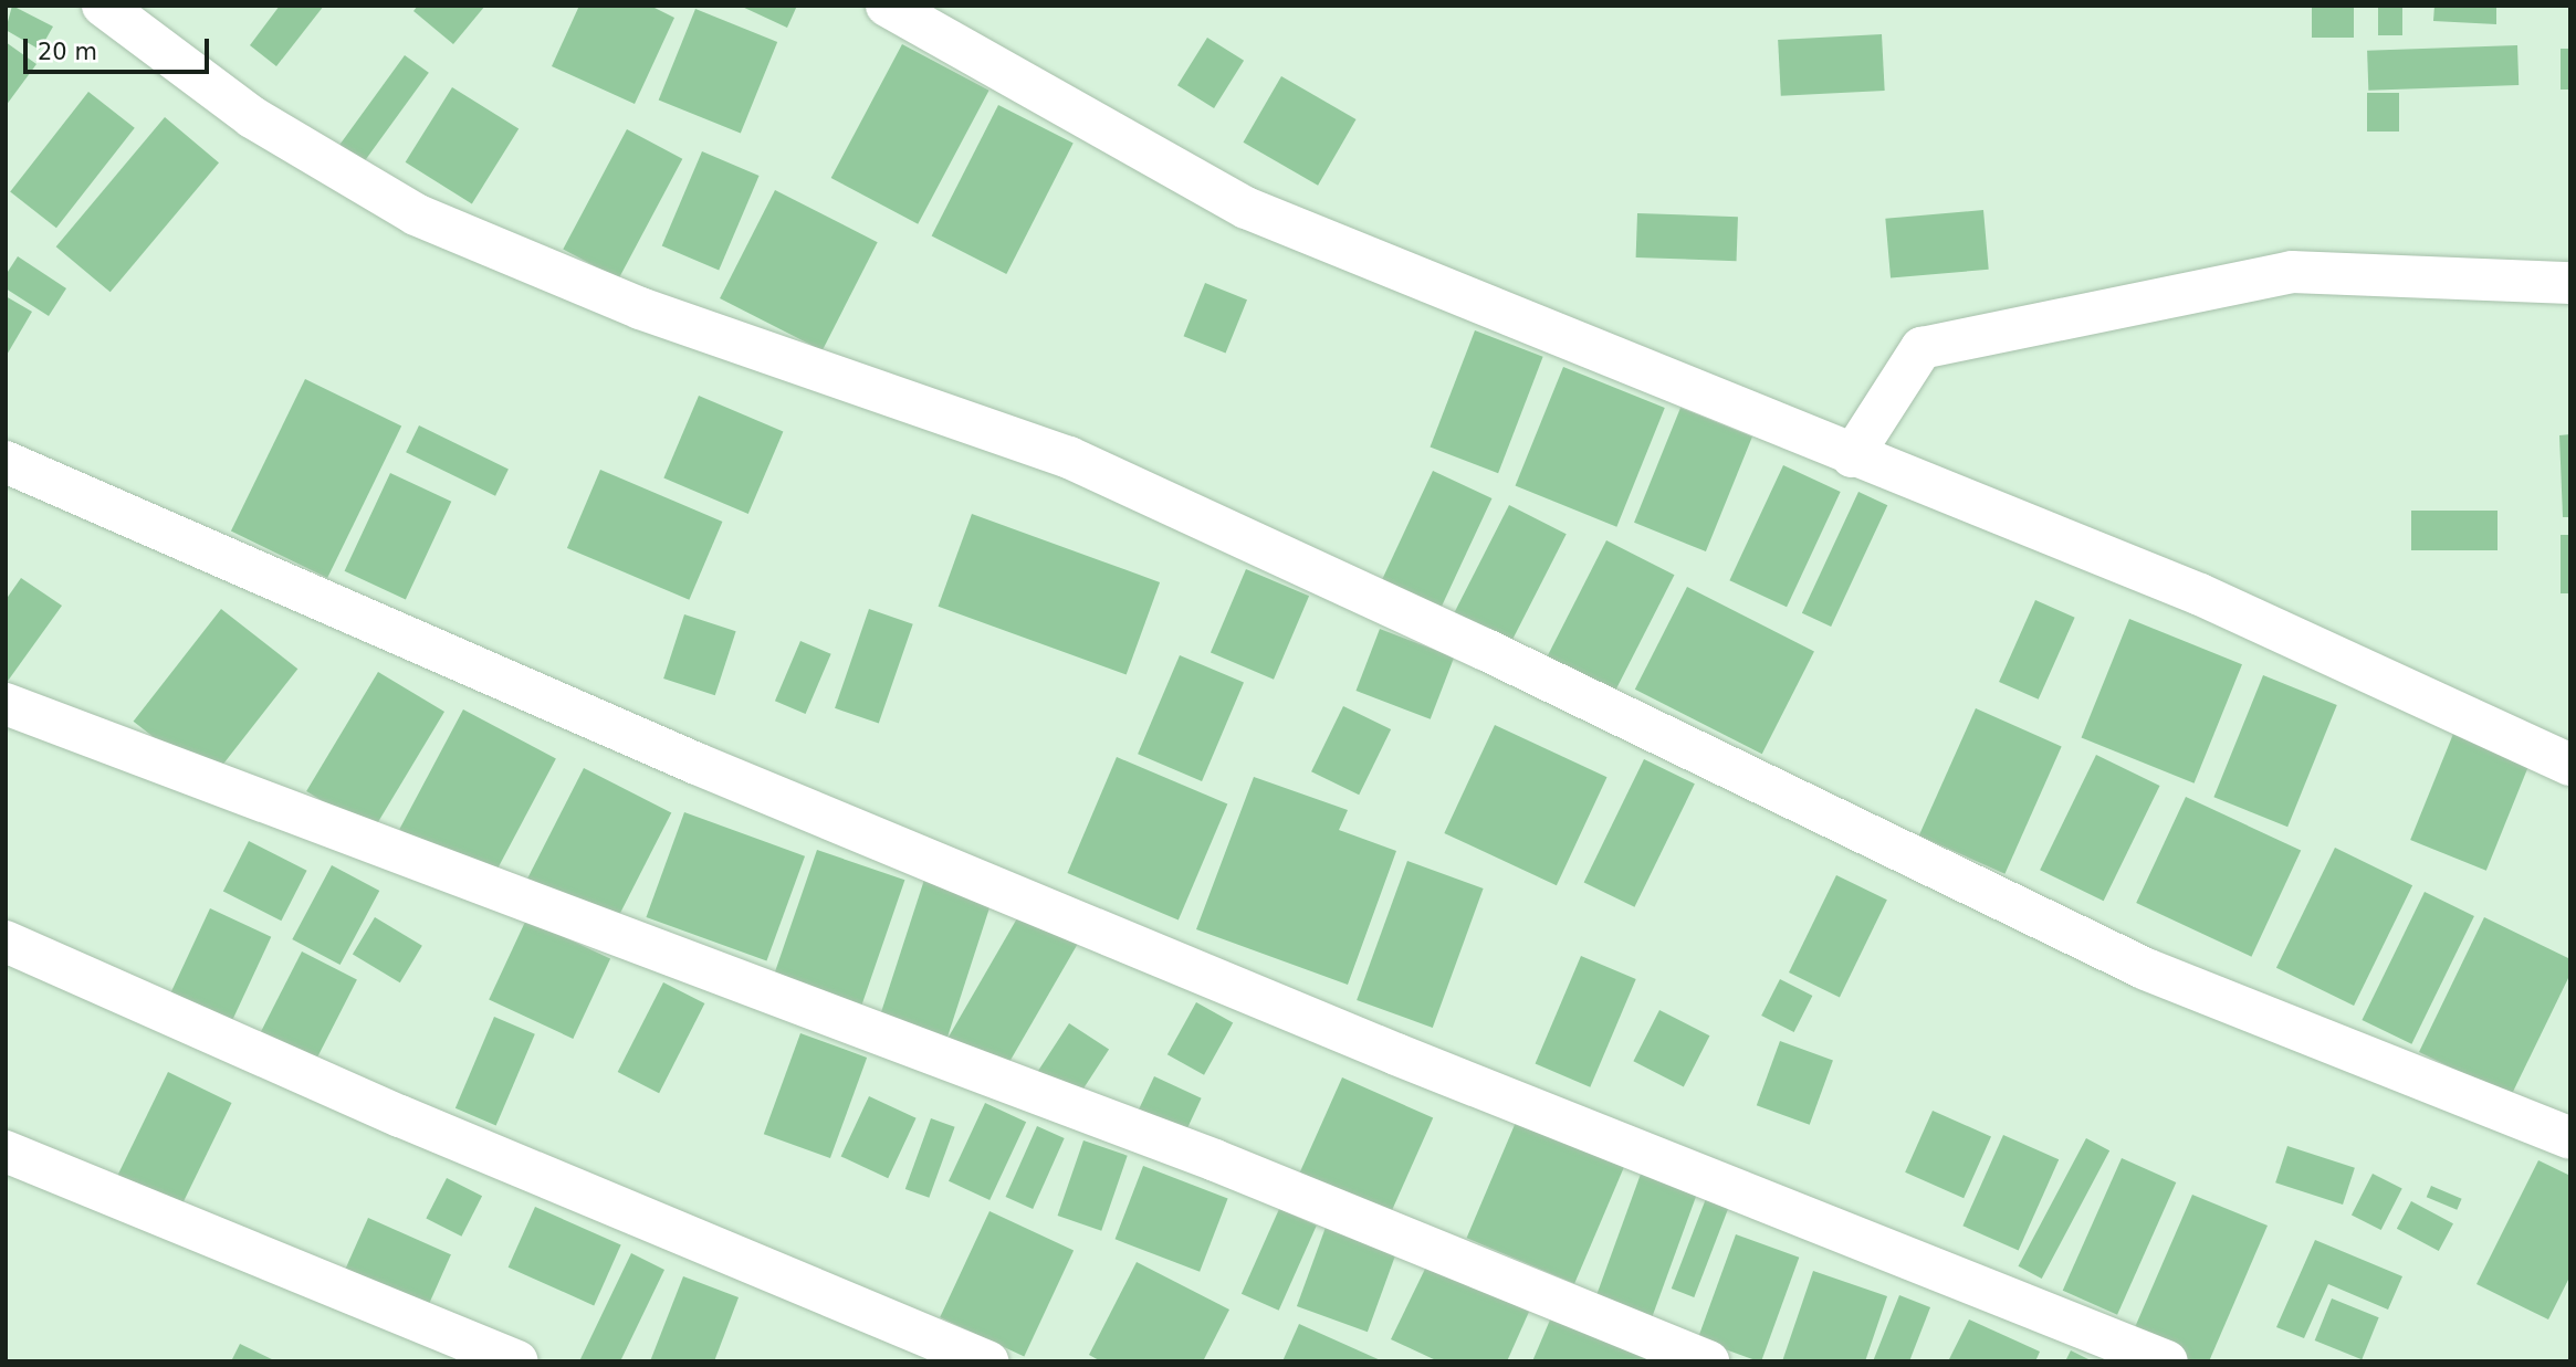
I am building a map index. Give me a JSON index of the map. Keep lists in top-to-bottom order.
{
  "scale_bar": "20 m"
}
